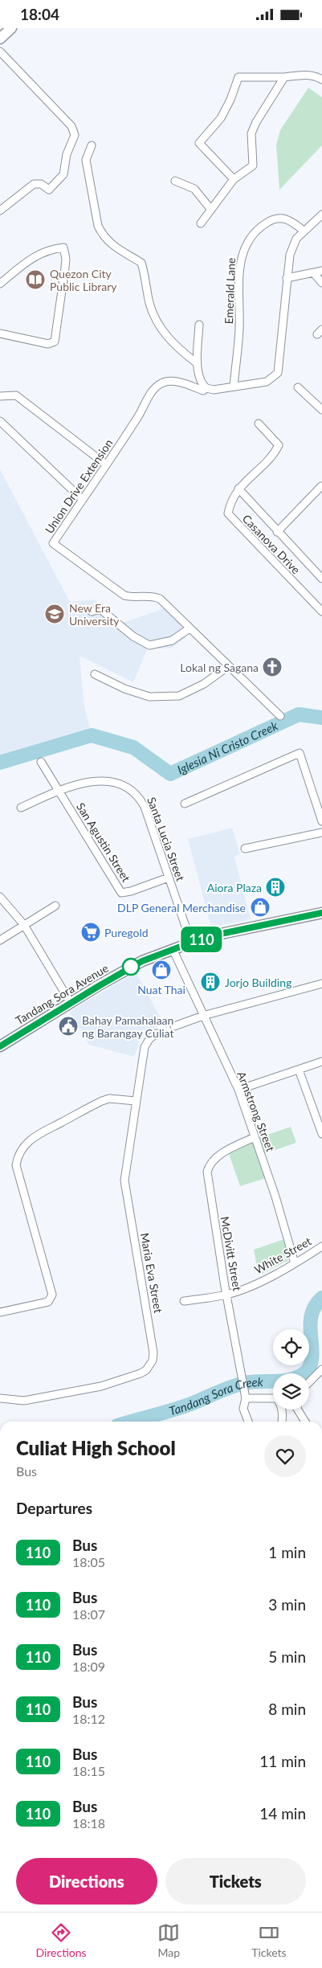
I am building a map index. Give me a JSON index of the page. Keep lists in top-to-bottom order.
{
  "streets": {
    "main road": ["Tandang Sora Avenue"],
    "street": [
      "Emerald Lane",
      "Union Drive Extension",
      "Casanova Drive",
      "Santa Lucia Street",
      "San Agustin Street",
      "Armstrong Street",
      "McDivitt Street",
      "White Street",
      "Maria Eva Street"
    ]
  },
  "crossings": [
    ["Emerald Lane", "Union Drive Extension"],
    ["Santa Lucia Street", "San Agustin Street"],
    ["Santa Lucia Street", "Tandang Sora Avenue"],
    ["Tandang Sora Avenue", "Armstrong Street"],
    ["Armstrong Street", "McDivitt Street"],
    ["Armstrong Street", "White Street"],
    ["McDivitt Street", "White Street"]
  ],
  "water": ["Iglesia Ni Cristo Creek", "Tandang Sora Creek"],
  "places": {
    "library": ["Quezon City Public Library"],
    "school or university": ["New Era University"],
    "church": ["Lokal ng Sagana"],
    "building": ["Aiora Plaza", "Jorjo Building"],
    "shop": ["DLP General Merchandise", "Nuat Thai"],
    "supermarket": ["Puregold"],
    "public building": ["Bahay Pamahalaan ng Barangay Culiat"]
  },
  "lines": ["bus line 110"],
  "page": {
    "status": "18:04",
    "on_map": "110",
    "heading": [
      ["Culiat High School", "Bus"],
      "Departures"
    ],
    "list": [
      {
        "mark": "110",
        "name": "Bus",
        "note": "18:05",
        "value": "1 min"
      },
      {
        "mark": "110",
        "name": "Bus",
        "note": "18:07",
        "value": "3 min"
      },
      {
        "mark": "110",
        "name": "Bus",
        "note": "18:09",
        "value": "5 min"
      },
      {
        "mark": "110",
        "name": "Bus",
        "note": "18:12",
        "value": "8 min"
      },
      {
        "mark": "110",
        "name": "Bus",
        "note": "18:15",
        "value": "11 min"
      },
      {
        "mark": "110",
        "name": "Bus",
        "note": "18:18",
        "value": "14 min"
      }
    ],
    "buttons": ["Directions", "Tickets"],
    "tabs": ["Directions", "Map", "Tickets"]
  }
}
